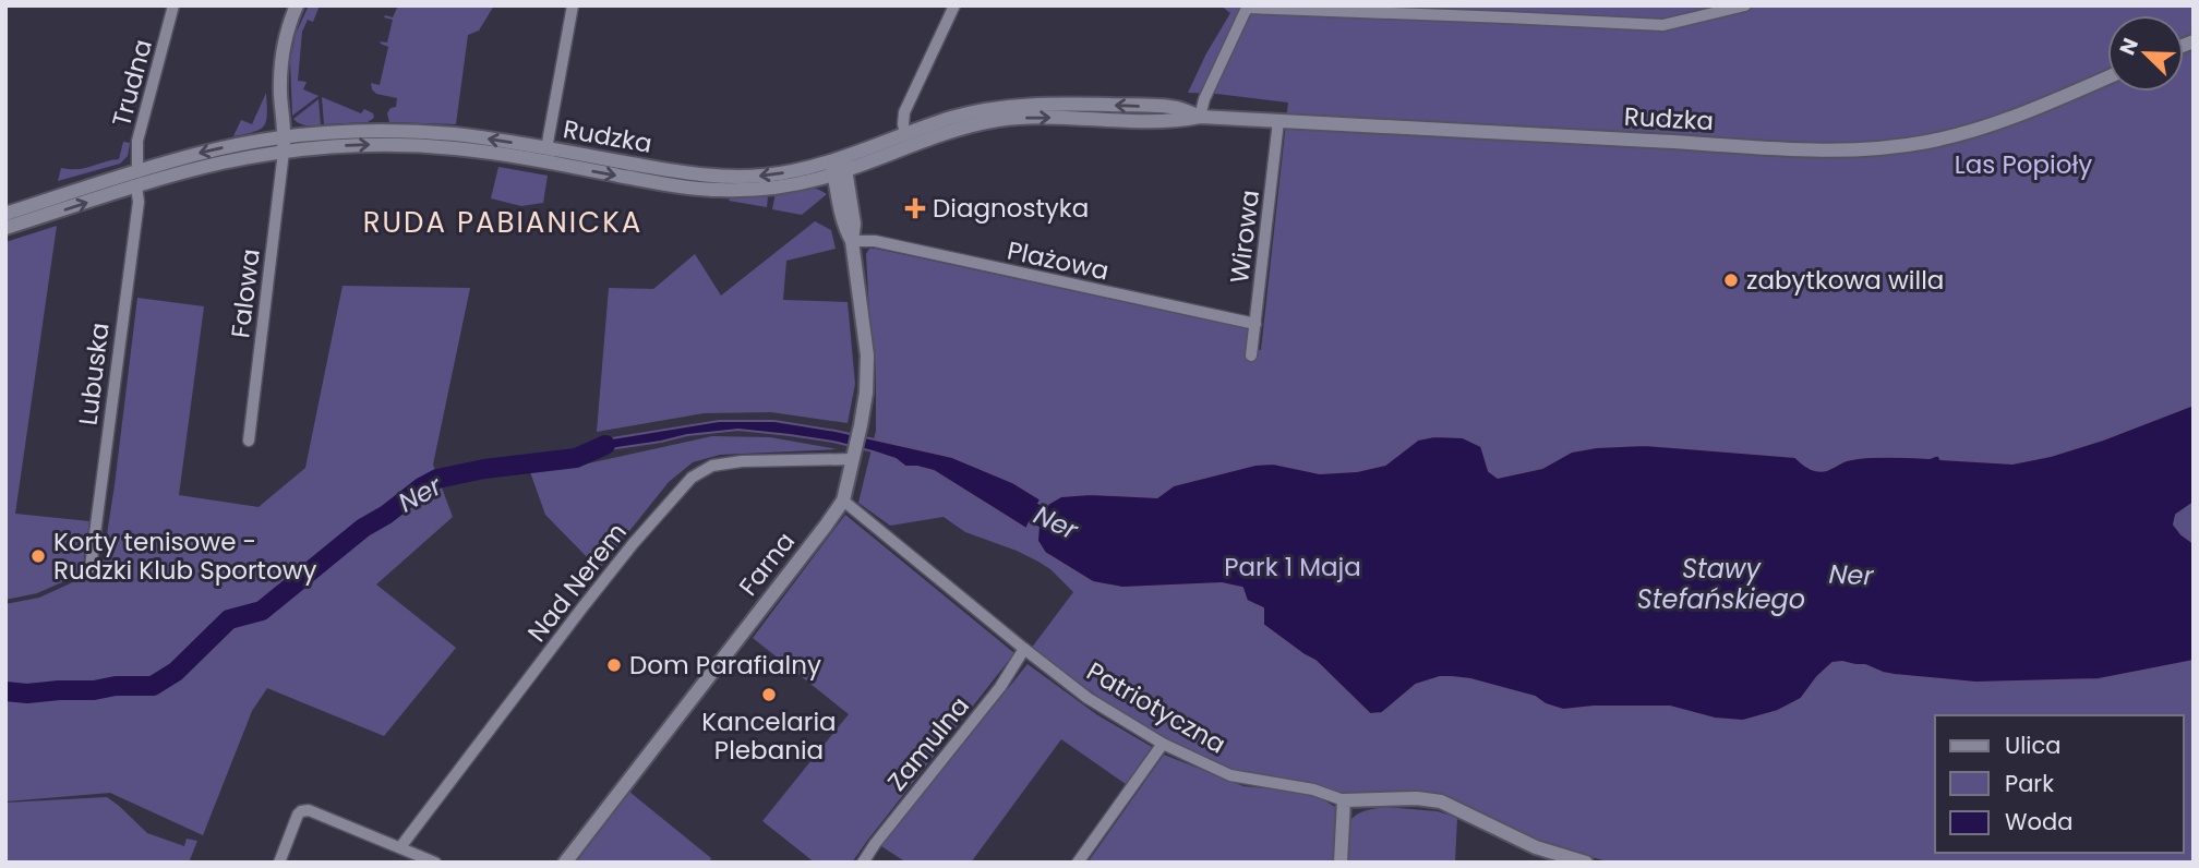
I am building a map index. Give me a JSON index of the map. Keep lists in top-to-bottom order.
{
  "streets": {
    "street": [
      "Trudna",
      "Rudzka",
      "Wirowa",
      "Plażowa",
      "Falowa",
      "Lubuska",
      "Farna",
      "Nad Nerem",
      "Patriotyczna",
      "Zamulna"
    ]
  },
  "crossings": [
    ["Trudna", "Rudzka"],
    ["Trudna", "Lubuska"],
    ["Rudzka", "Wirowa"],
    ["Rudzka", "Falowa"],
    ["Rudzka", "Lubuska"],
    ["Rudzka", "Farna"],
    ["Wirowa", "Plażowa"],
    ["Plażowa", "Farna"],
    ["Farna", "Nad Nerem"],
    ["Farna", "Patriotyczna"],
    ["Patriotyczna", "Zamulna"]
  ],
  "districts": ["RUDA PABIANICKA"],
  "water": ["Ner", "Stawy Stefańskiego"],
  "parks": ["Las Popioły", "Park 1 Maja"],
  "places": {
    "health": ["Diagnostyka"],
    "other": [
      "zabytkowa willa",
      "Korty tenisowe - Rudzki Klub Sportowy",
      "Dom Parafialny",
      "Kancelaria Plebania"
    ]
  },
  "legend": ["Ulica", "Park", "Woda"],
  "north": "top left"
}
